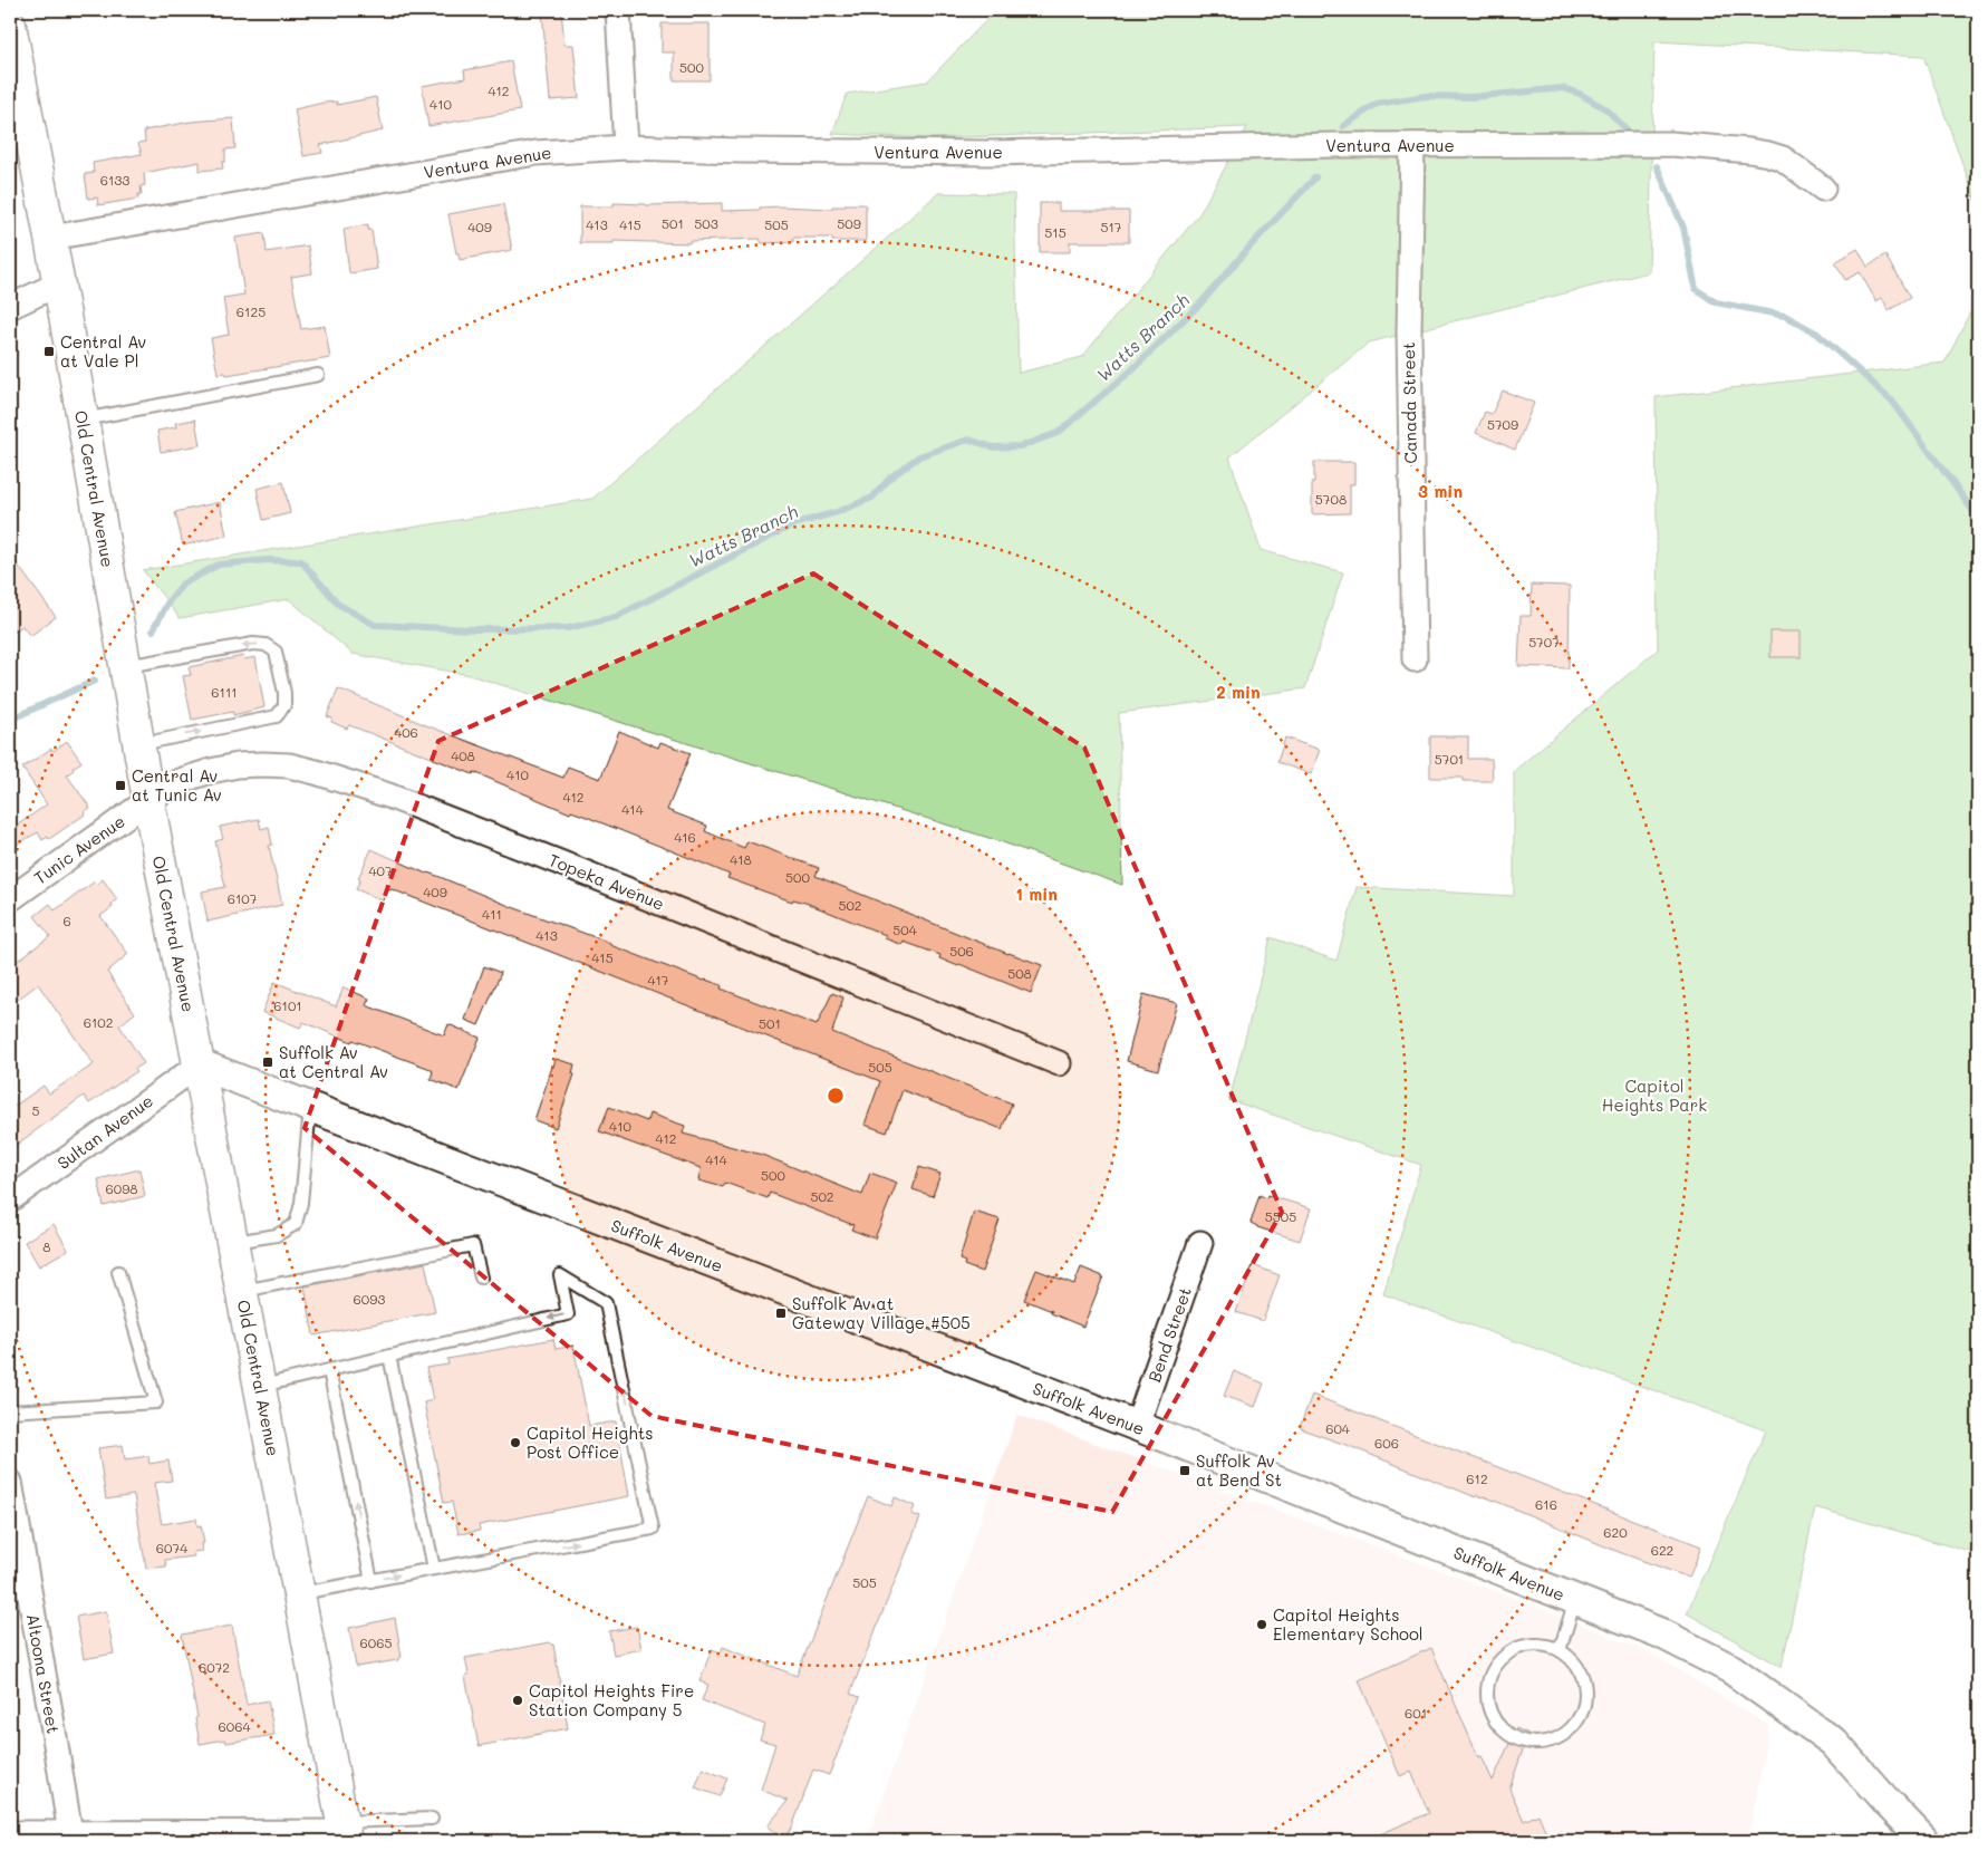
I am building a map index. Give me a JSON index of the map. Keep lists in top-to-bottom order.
{
  "streets": {
    "main road": ["Old Central Avenue"],
    "street": [
      "Ventura Avenue",
      "Canada Street",
      "Tunic Avenue",
      "Topeka Avenue",
      "Sultan Avenue",
      "Suffolk Avenue",
      "Bend Street",
      "Altoona Street"
    ]
  },
  "crossings": [
    ["Ventura Avenue", "Canada Street"],
    ["Ventura Avenue", "Old Central Avenue"],
    ["Old Central Avenue", "Tunic Avenue"],
    ["Old Central Avenue", "Topeka Avenue"],
    ["Old Central Avenue", "Sultan Avenue"],
    ["Old Central Avenue", "Suffolk Avenue"],
    ["Tunic Avenue", "Topeka Avenue"],
    ["Sultan Avenue", "Suffolk Avenue"],
    ["Suffolk Avenue", "Bend Street"]
  ],
  "water": ["Watts Branch"],
  "parks": ["Capitol Heights Park"],
  "places": {
    "transit": [
      "Central Av at Vale Pl",
      "Central Av at Tunic Av",
      "Suffolk Av at Central Av",
      "Suffolk Av at Gateway Village #505",
      "Suffolk Av at Bend St"
    ],
    "other": ["Capitol Heights Post Office", "Capitol Heights Elementary School", "Capitol Heights Fire Station Company 5"]
  },
  "house_numbers": [
    "500",
    "412",
    "410",
    "6133",
    "501",
    "503",
    "509",
    "413",
    "415",
    "505",
    "409",
    "517",
    "515",
    "6125",
    "5709",
    "5708",
    "5707",
    "6111",
    "406",
    "408",
    "5701",
    "410",
    "412",
    "414",
    "416",
    "418",
    "407",
    "500",
    "409",
    "6107",
    "502",
    "411",
    "6",
    "504",
    "413",
    "506",
    "415",
    "508",
    "417",
    "6101",
    "6102",
    "501",
    "505",
    "5",
    "410",
    "412",
    "414",
    "500",
    "6098",
    "502",
    "5505",
    "8",
    "6093",
    "604",
    "606",
    "612",
    "616",
    "620",
    "6074",
    "622",
    "505",
    "6065",
    "6072",
    "601",
    "6064"
  ],
  "rings": ["3 min", "2 min", "1 min"]
}
